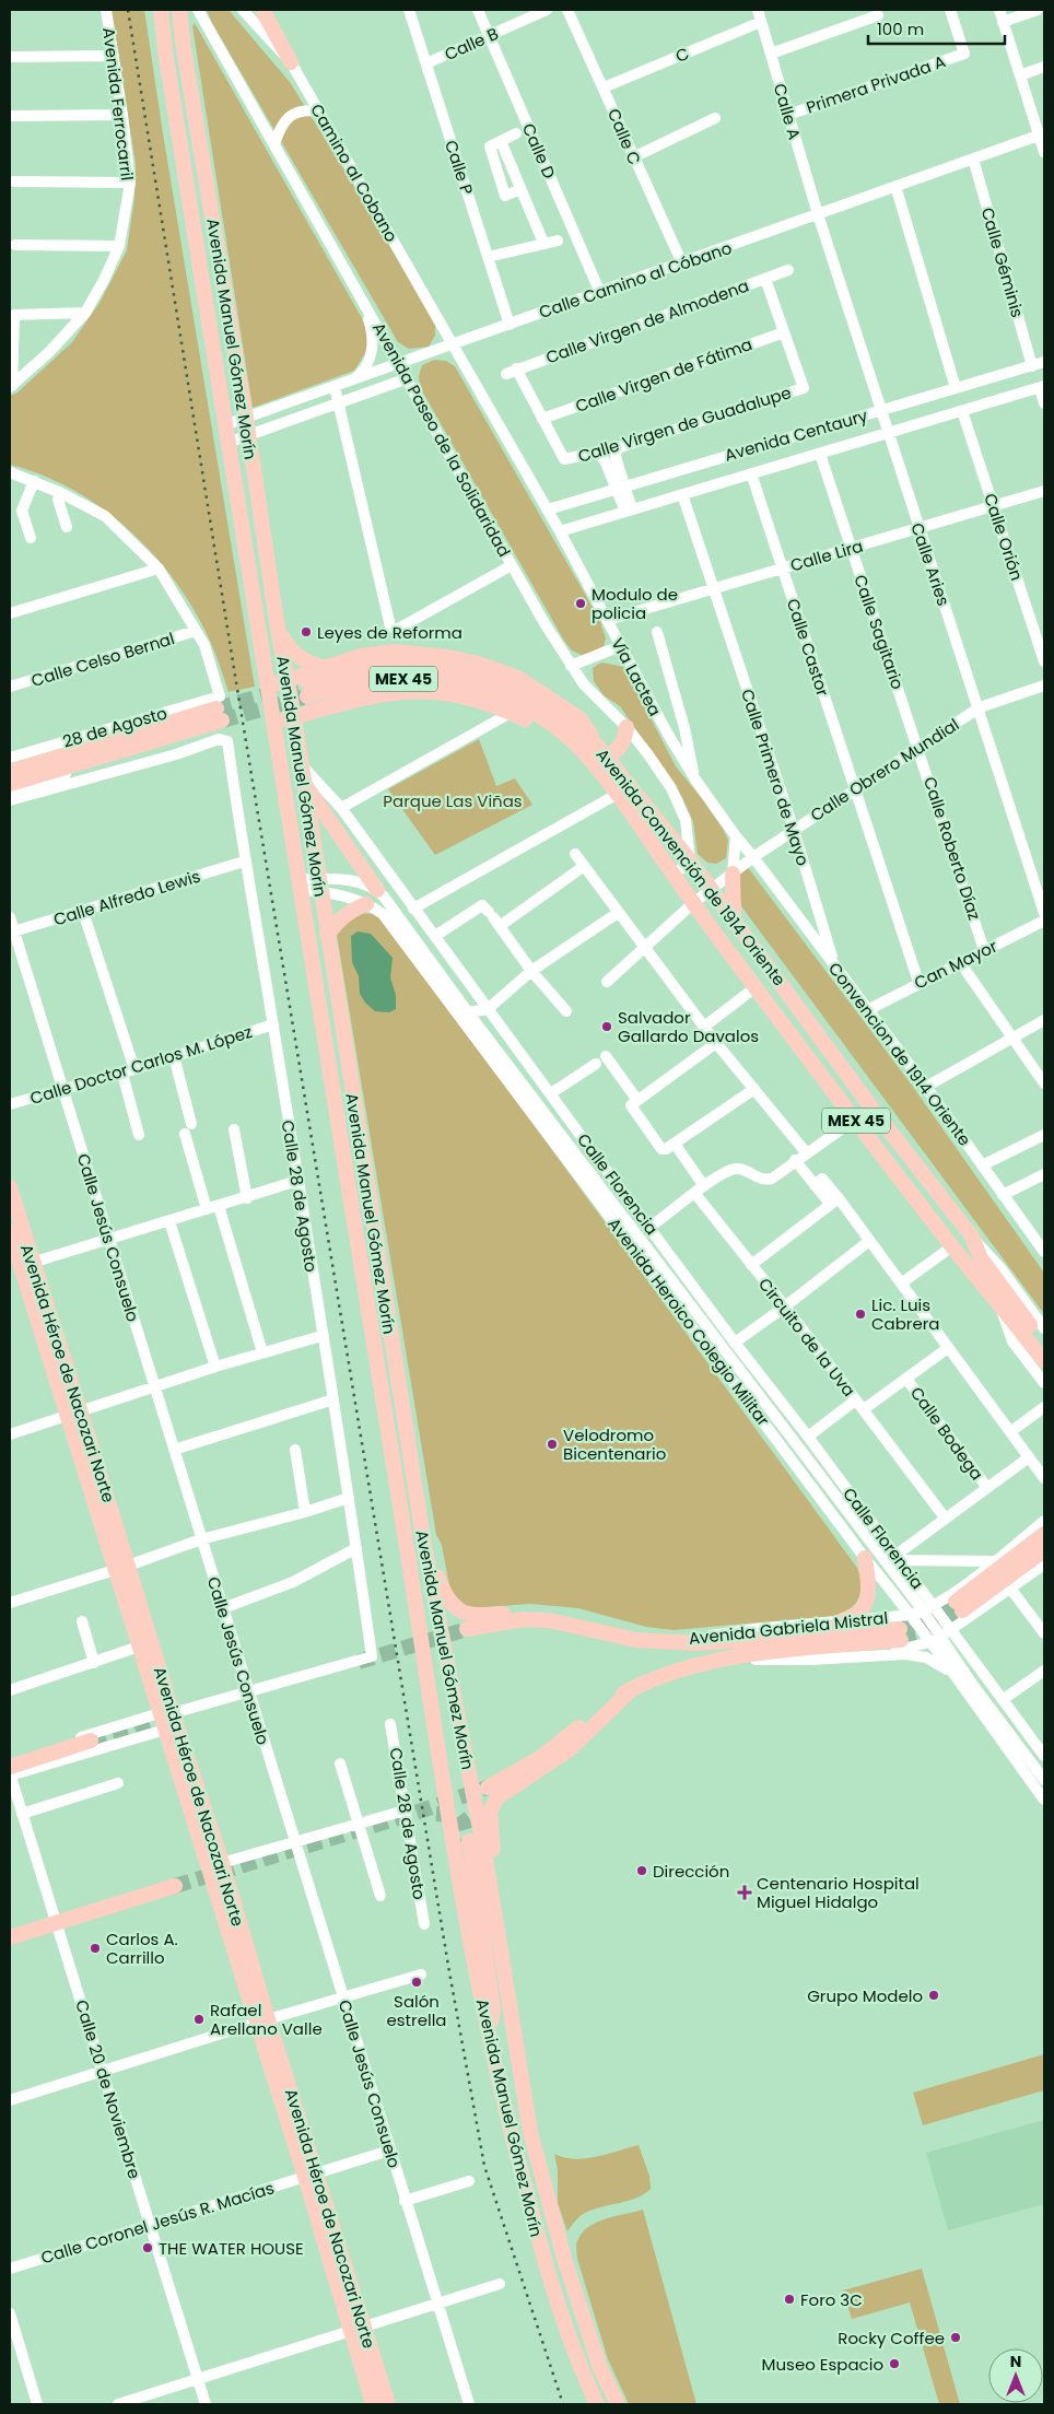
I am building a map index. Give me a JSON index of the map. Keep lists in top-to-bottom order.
{
  "streets": {
    "main road": [
      "Avenida Manuel Gómez Morín",
      "MEX 45",
      "Avenida Convención de 1914 Oriente",
      "Avenida Héroe de Nacozari Norte",
      "Avenida Gabriela Mistral"
    ],
    "street": [
      "Calle B",
      "C",
      "Primera Privada A",
      "Avenida Ferrocarril",
      "Calle A",
      "Calle C",
      "Calle D",
      "Calle P",
      "Camino al Cobano",
      "Calle Géminis",
      "Calle Camino al Cóbano",
      "Calle Virgen de Almodena",
      "Calle Virgen de Fátima",
      "Calle Virgen de Guadalupe",
      "Avenida Centaury",
      "Avenida Paseo de la Solidaridad",
      "Calle Orión",
      "Calle Lira",
      "Calle Aries",
      "Calle Sagitario",
      "Calle Castor",
      "Calle Celso Bernal",
      "Vía Lactea",
      "28 de Agosto",
      "Calle Obrero Mundial",
      "Calle Primero de Mayo",
      "Calle Roberto Díaz",
      "Calle Alfredo Lewis",
      "Can Mayor",
      "Convencion de 1914 Oriente",
      "Calle Doctor Carlos M. López",
      "Calle Florencia",
      "Calle 28 de Agosto",
      "Calle Jesús Consuelo",
      "Avenida Heroico Colegio Militar",
      "Circuito de la Uva",
      "Calle Bodega",
      "Calle 20 de Noviembre",
      "Calle Coronel Jesús R. Macías"
    ]
  },
  "crossings": [
    ["Calle B", "Calle D"],
    ["Calle B", "Calle P"],
    ["C", "Calle A"],
    ["C", "Calle C"],
    ["Primera Privada A", "Calle A"],
    ["Calle A", "Calle Camino al Cóbano"],
    ["Calle A", "Calle Aries"],
    ["Calle C", "Calle Camino al Cóbano"],
    ["Calle D", "Calle Camino al Cóbano"],
    ["Calle P", "Calle Camino al Cóbano"],
    ["Camino al Cobano", "Calle Camino al Cóbano"],
    ["Camino al Cobano", "Vía Lactea"],
    ["Calle Géminis", "Calle Camino al Cóbano"],
    ["Calle Géminis", "Avenida Centaury"],
    ["Calle Camino al Cóbano", "Avenida Manuel Gómez Morín"],
    ["Calle Camino al Cóbano", "Avenida Paseo de la Solidaridad"],
    ["Calle Camino al Cóbano", "Calle Aries"],
    ["Calle Camino al Cóbano", "Vía Lactea"],
    ["Calle Virgen de Almodena", "Calle Virgen de Fátima"],
    ["Calle Virgen de Almodena", "Calle Virgen de Guadalupe"],
    ["Avenida Manuel Gómez Morín", "Calle Florencia"],
    ["Avenida Manuel Gómez Morín", "Avenida Heroico Colegio Militar"],
    ["Calle Virgen de Fátima", "Calle Virgen de Guadalupe"],
    ["Avenida Centaury", "Calle Orión"],
    ["Avenida Centaury", "Calle Aries"],
    ["Avenida Centaury", "Calle Sagitario"],
    ["Avenida Centaury", "Calle Castor"],
    ["Avenida Centaury", "Vía Lactea"],
    ["Avenida Centaury", "Calle Primero de Mayo"],
    ["Avenida Paseo de la Solidaridad", "Avenida Convención de 1914 Oriente"],
    ["Calle Orión", "Calle Lira"],
    ["Calle Lira", "Calle Aries"],
    ["Calle Lira", "Calle Sagitario"],
    ["Calle Lira", "Calle Castor"],
    ["Calle Lira", "Vía Lactea"],
    ["Calle Lira", "Calle Primero de Mayo"],
    ["Calle Aries", "Calle Obrero Mundial"],
    ["Calle Sagitario", "Calle Obrero Mundial"],
    ["Calle Sagitario", "Calle Roberto Díaz"],
    ["Calle Castor", "Calle Obrero Mundial"],
    ["Calle Castor", "Can Mayor"],
    ["Vía Lactea", "Calle Obrero Mundial"],
    ["Vía Lactea", "Convencion de 1914 Oriente"],
    ["Calle Obrero Mundial", "Calle Primero de Mayo"],
    ["Calle Obrero Mundial", "Calle Roberto Díaz"],
    ["Calle Obrero Mundial", "Avenida Convención de 1914 Oriente"],
    ["Calle Obrero Mundial", "Convencion de 1914 Oriente"],
    ["Calle Primero de Mayo", "Convencion de 1914 Oriente"],
    ["Calle Roberto Díaz", "Can Mayor"],
    ["Calle Alfredo Lewis", "Calle 28 de Agosto"],
    ["Calle Alfredo Lewis", "Calle Jesús Consuelo"],
    ["Can Mayor", "Convencion de 1914 Oriente"],
    ["Calle Doctor Carlos M. López", "Calle 28 de Agosto"],
    ["Calle Doctor Carlos M. López", "Calle Jesús Consuelo"],
    ["Calle Florencia", "Avenida Heroico Colegio Militar"],
    ["Calle Florencia", "Avenida Gabriela Mistral"],
    ["Calle 28 de Agosto", "Calle Jesús Consuelo"],
    ["Calle Jesús Consuelo", "Calle Coronel Jesús R. Macías"],
    ["Avenida Heroico Colegio Militar", "Avenida Gabriela Mistral"],
    ["Avenida Héroe de Nacozari Norte", "Calle Coronel Jesús R. Macías"],
    ["Calle 20 de Noviembre", "Calle Coronel Jesús R. Macías"]
  ],
  "parks": ["Parque Las Viñas"],
  "places": {
    "other": [
      "Modulo de policia",
      "Leyes de Reforma",
      "Salvador Gallardo Davalos",
      "Lic. Luis Cabrera",
      "Velodromo Bicentenario",
      "Dirección",
      "Carlos A. Carrillo",
      "Salón estrella",
      "Grupo Modelo",
      "Rafael Arellano Valle",
      "THE WATER HOUSE",
      "Foro 3C",
      "Rocky Coffee",
      "Museo Espacio"
    ],
    "health": ["Centenario Hospital Miguel Hidalgo"]
  },
  "scale_bar": "100 m",
  "north": "top"
}
